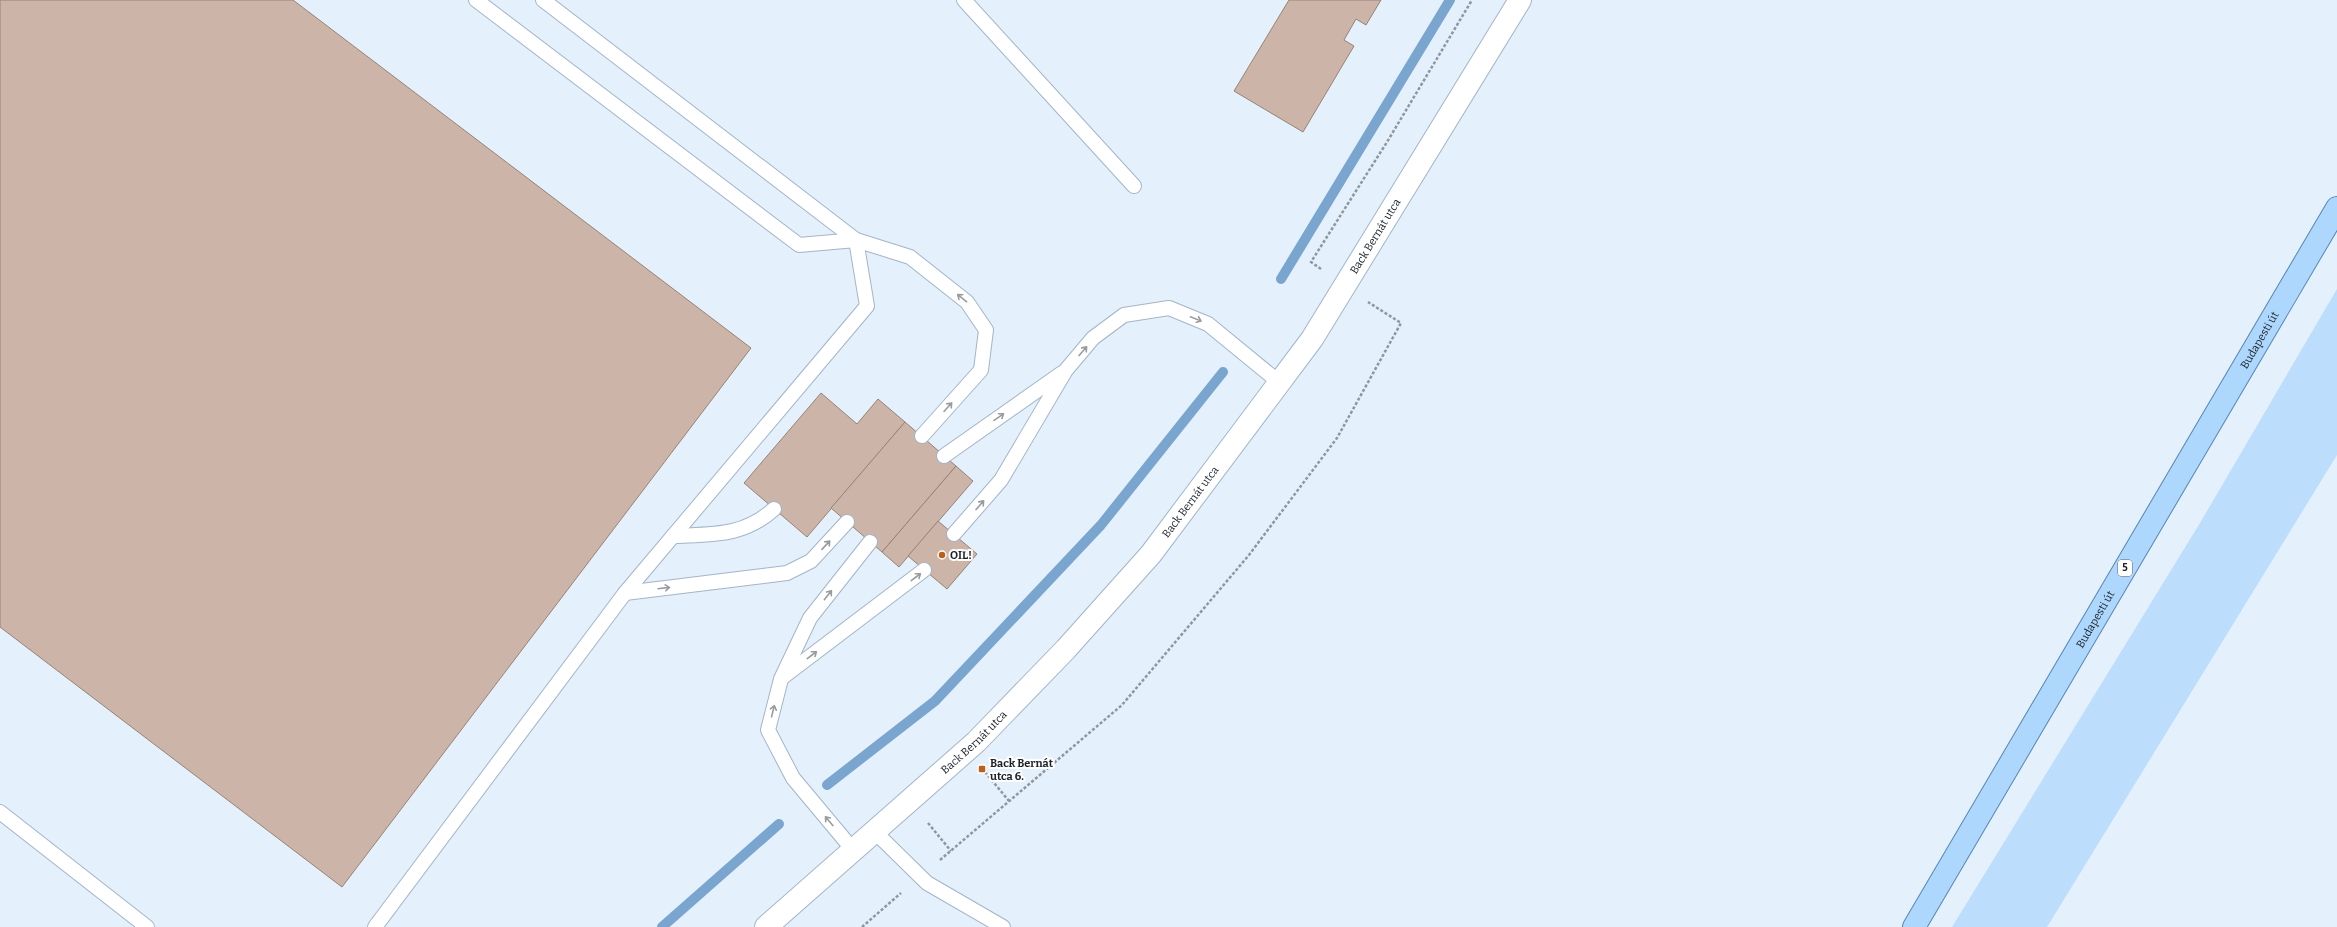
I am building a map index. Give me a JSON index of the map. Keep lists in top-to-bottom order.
{
  "streets": {
    "main road": ["Budapesti út", "5"],
    "street": ["Back Bernát utca"]
  },
  "places": {
    "other": ["OIL!"],
    "transit": ["Back Bernát utca 6."]
  }
}
